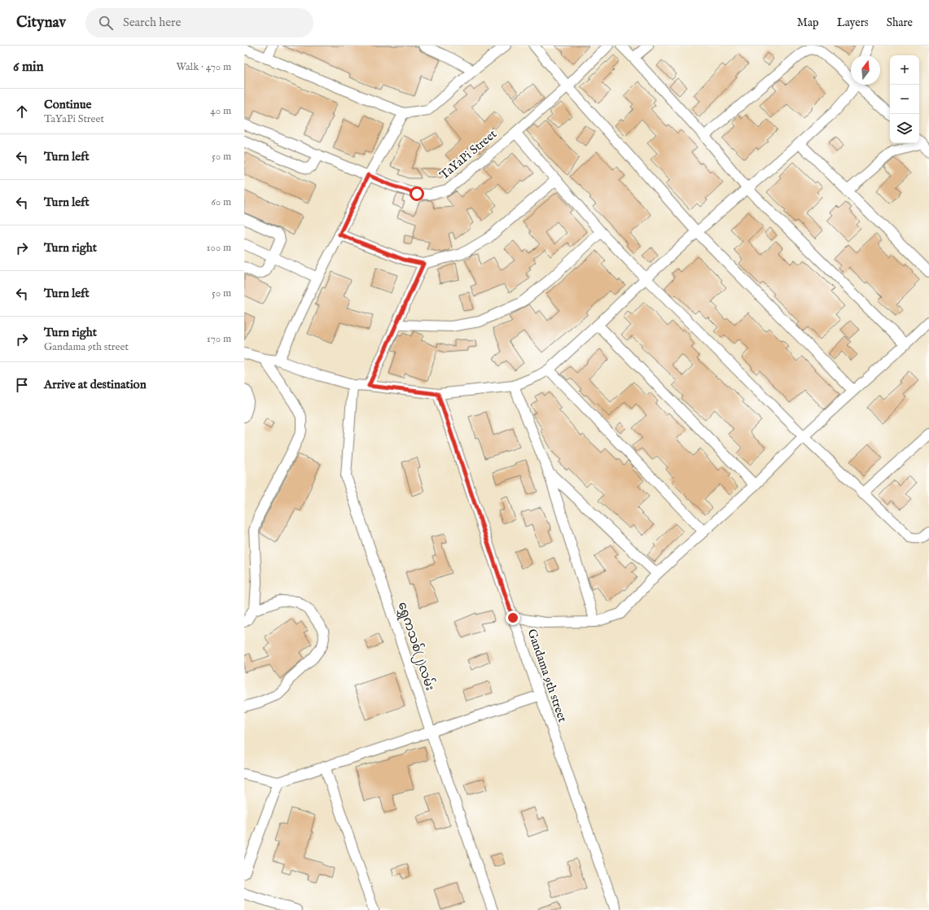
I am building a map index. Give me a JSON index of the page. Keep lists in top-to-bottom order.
{
  "streets": {
    "street": ["TaYaPi Street", "ရွှေကသစ်(၂)လမ်း", "Gandama 9th street"]
  },
  "north": "top",
  "page": {
    "header": "Citynav",
    "search": "Search here",
    "nav": ["Map", "Layers", "Share"],
    "heading": ["6 min", "Walk · 470 m"],
    "map_buttons": ["+", "−"],
    "list": [
      ["Continue", "TaYaPi Street", "40 m"],
      ["Turn left", "50 m"],
      ["Turn left", "60 m"],
      ["Turn right", "100 m"],
      ["Turn left", "50 m"],
      ["Turn right", "Gandama 9th street", "170 m"],
      "Arrive at destination"
    ]
  }
}
